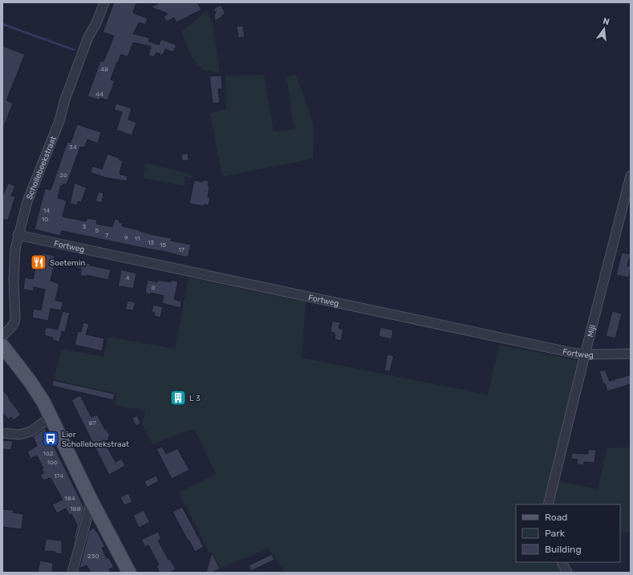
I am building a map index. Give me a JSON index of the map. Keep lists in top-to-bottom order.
{
  "streets": {
    "street": ["Schollebeekstraat", "Fortweg", "Mijl"]
  },
  "crossings": [
    ["Schollebeekstraat", "Fortweg"],
    ["Fortweg", "Mijl"]
  ],
  "places": {
    "restaurant": ["Soetemin"],
    "building": ["L 3"],
    "bus stop": ["Lier Schollebeekstraat"]
  },
  "house_numbers": [
    "48",
    "44",
    "34",
    "26",
    "14",
    "10",
    "3",
    "5",
    "7",
    "9",
    "11",
    "13",
    "15",
    "17",
    "4",
    "6",
    "87",
    "162",
    "166",
    "174",
    "184",
    "188",
    "230"
  ],
  "legend": ["Road", "Park", "Building"],
  "north": "top"
}
